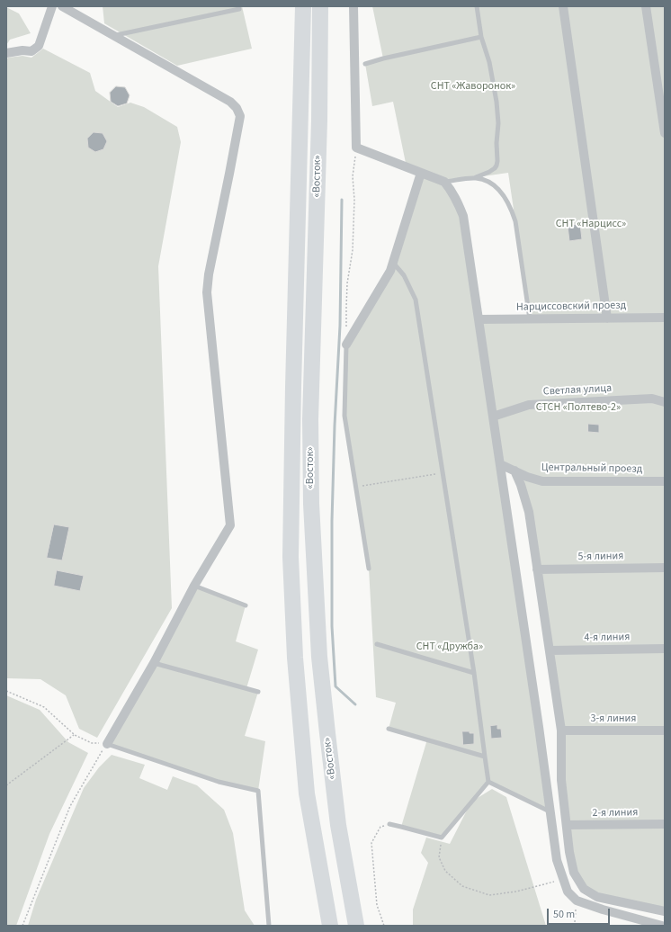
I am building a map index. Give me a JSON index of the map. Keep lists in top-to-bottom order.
{
  "streets": {
    "highway": ["«Восток»"],
    "street": [
      "Нарциссовский проезд",
      "Светлая улица",
      "Центральный проезд",
      "5-я линия",
      "4-я линия",
      "3-я линия",
      "2-я линия"
    ]
  },
  "parks": [
    "СНТ «Жаворонок»",
    "СНТ «Нарцисс»",
    "СТСН «Полтево-2»",
    "СНТ «Дружба»"
  ],
  "scale_bar": "50 m"
}
